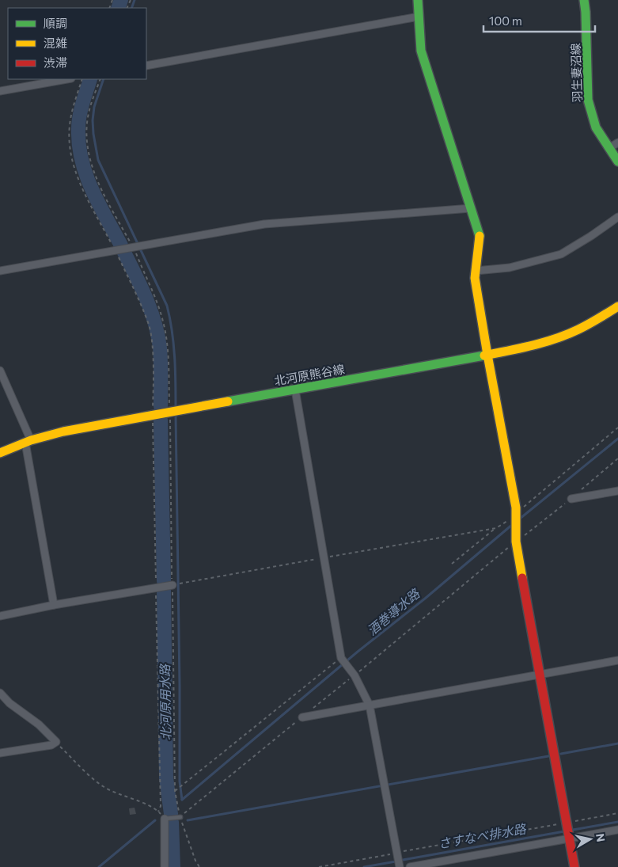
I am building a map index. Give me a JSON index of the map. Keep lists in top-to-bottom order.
{
  "streets": {
    "street": ["羽生妻沼線", "北河原熊谷線"]
  },
  "water": ["酒巻導水路", "北河原用水路", "さすなべ排水路"],
  "legend": ["順調", "混雑", "渋滞"],
  "scale_bar": "100 m",
  "north": "right"
}
